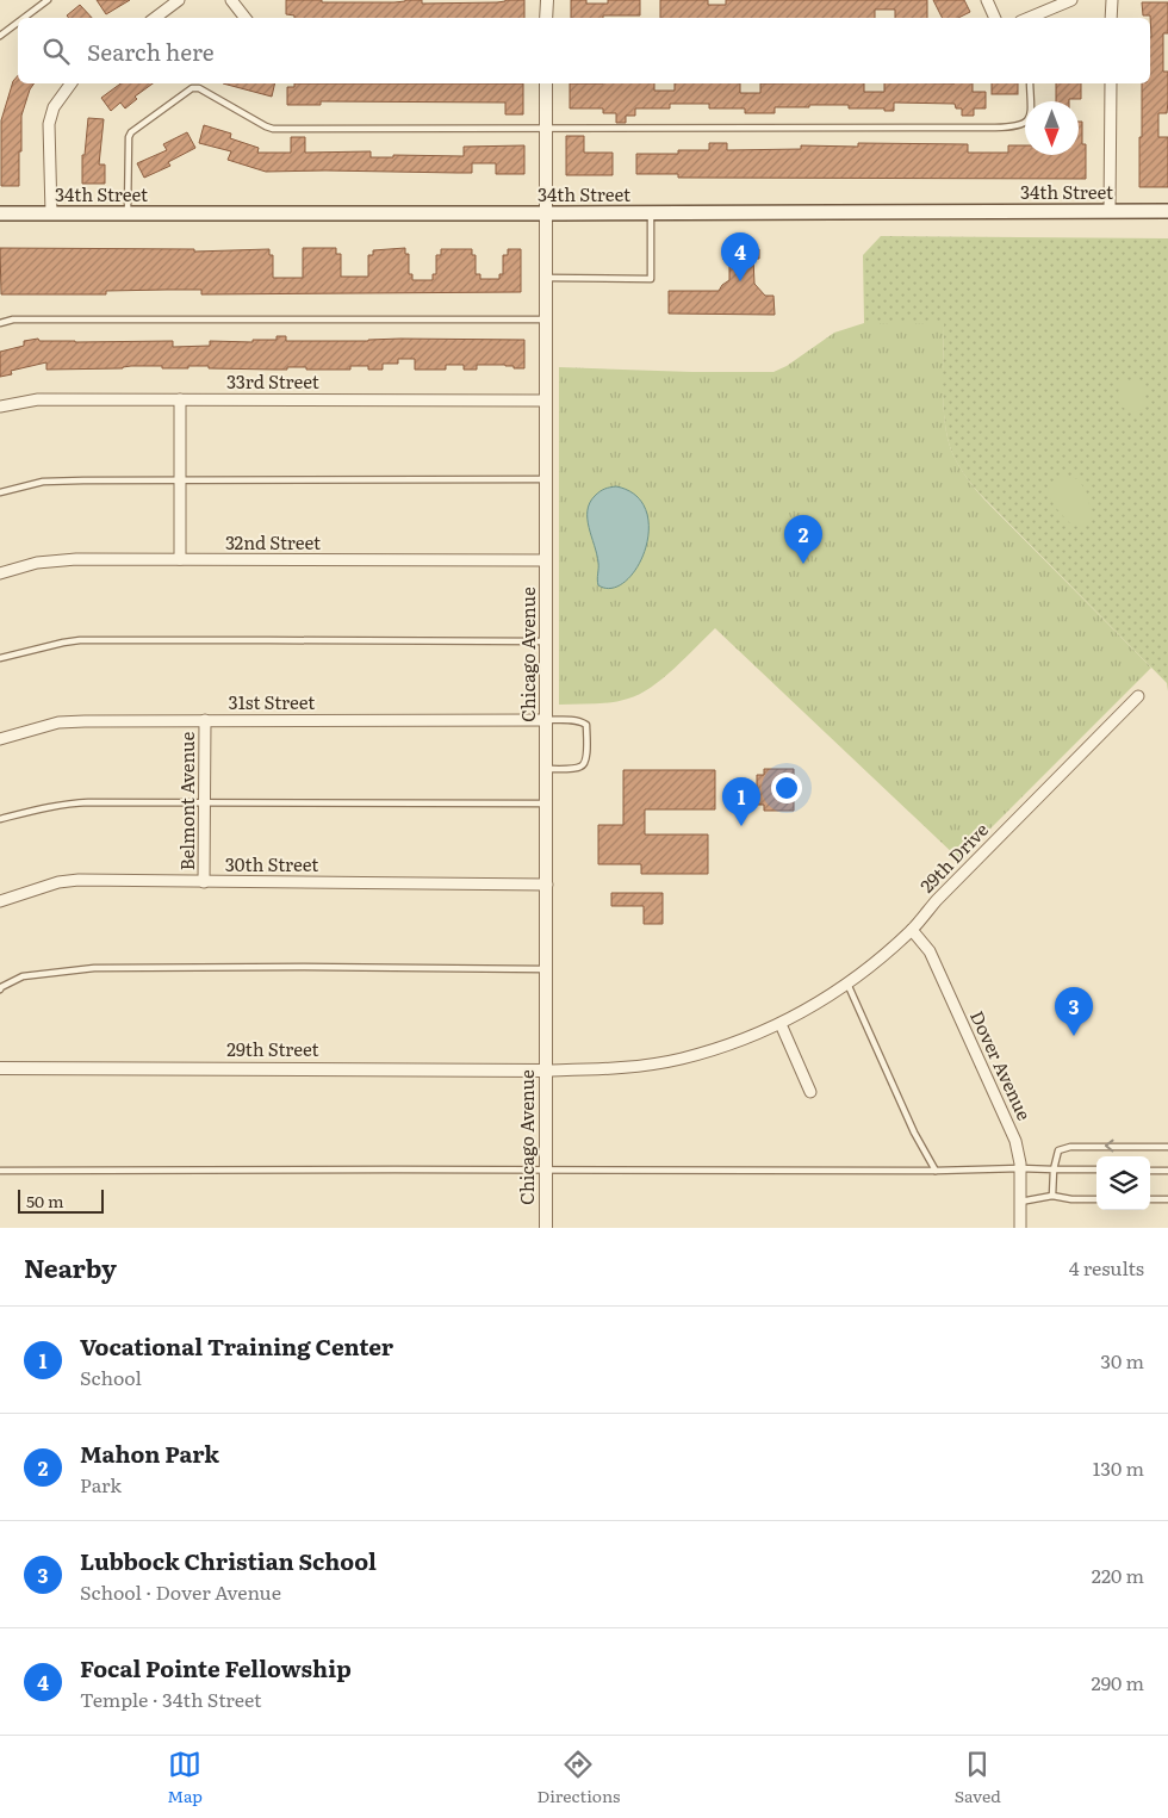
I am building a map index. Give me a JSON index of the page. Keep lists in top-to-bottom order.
{
  "streets": {
    "main road": ["34th Street"],
    "street": [
      "33rd Street",
      "32nd Street",
      "Chicago Avenue",
      "31st Street",
      "Belmont Avenue",
      "29th Drive",
      "30th Street",
      "29th Street",
      "Dover Avenue"
    ]
  },
  "crossings": [
    ["34th Street", "Chicago Avenue"],
    ["33rd Street", "Chicago Avenue"],
    ["32nd Street", "Chicago Avenue"],
    ["Chicago Avenue", "31st Street"],
    ["Chicago Avenue", "29th Drive"],
    ["Chicago Avenue", "30th Street"],
    ["Chicago Avenue", "29th Street"],
    ["31st Street", "Belmont Avenue"],
    ["Belmont Avenue", "30th Street"],
    ["29th Drive", "29th Street"],
    ["29th Drive", "Dover Avenue"]
  ],
  "scale_bar": "50 m",
  "north": "bottom",
  "page": {
    "search": "Search here",
    "pins": [
      "4",
      "2",
      "1",
      "3"
    ],
    "scale": "50 m",
    "heading": ["Nearby", "4 results"],
    "list": [
      {
        "mark": "1",
        "name": "Vocational Training Center",
        "note": "School",
        "value": "30 m"
      },
      {
        "mark": "2",
        "name": "Mahon Park",
        "note": "Park",
        "value": "130 m"
      },
      {
        "mark": "3",
        "name": "Lubbock Christian School",
        "note": "School · Dover Avenue",
        "value": "220 m"
      },
      {
        "mark": "4",
        "name": "Focal Pointe Fellowship",
        "note": "Temple · 34th Street",
        "value": "290 m"
      }
    ],
    "nav": ["Map", "Directions", "Saved"]
  }
}
